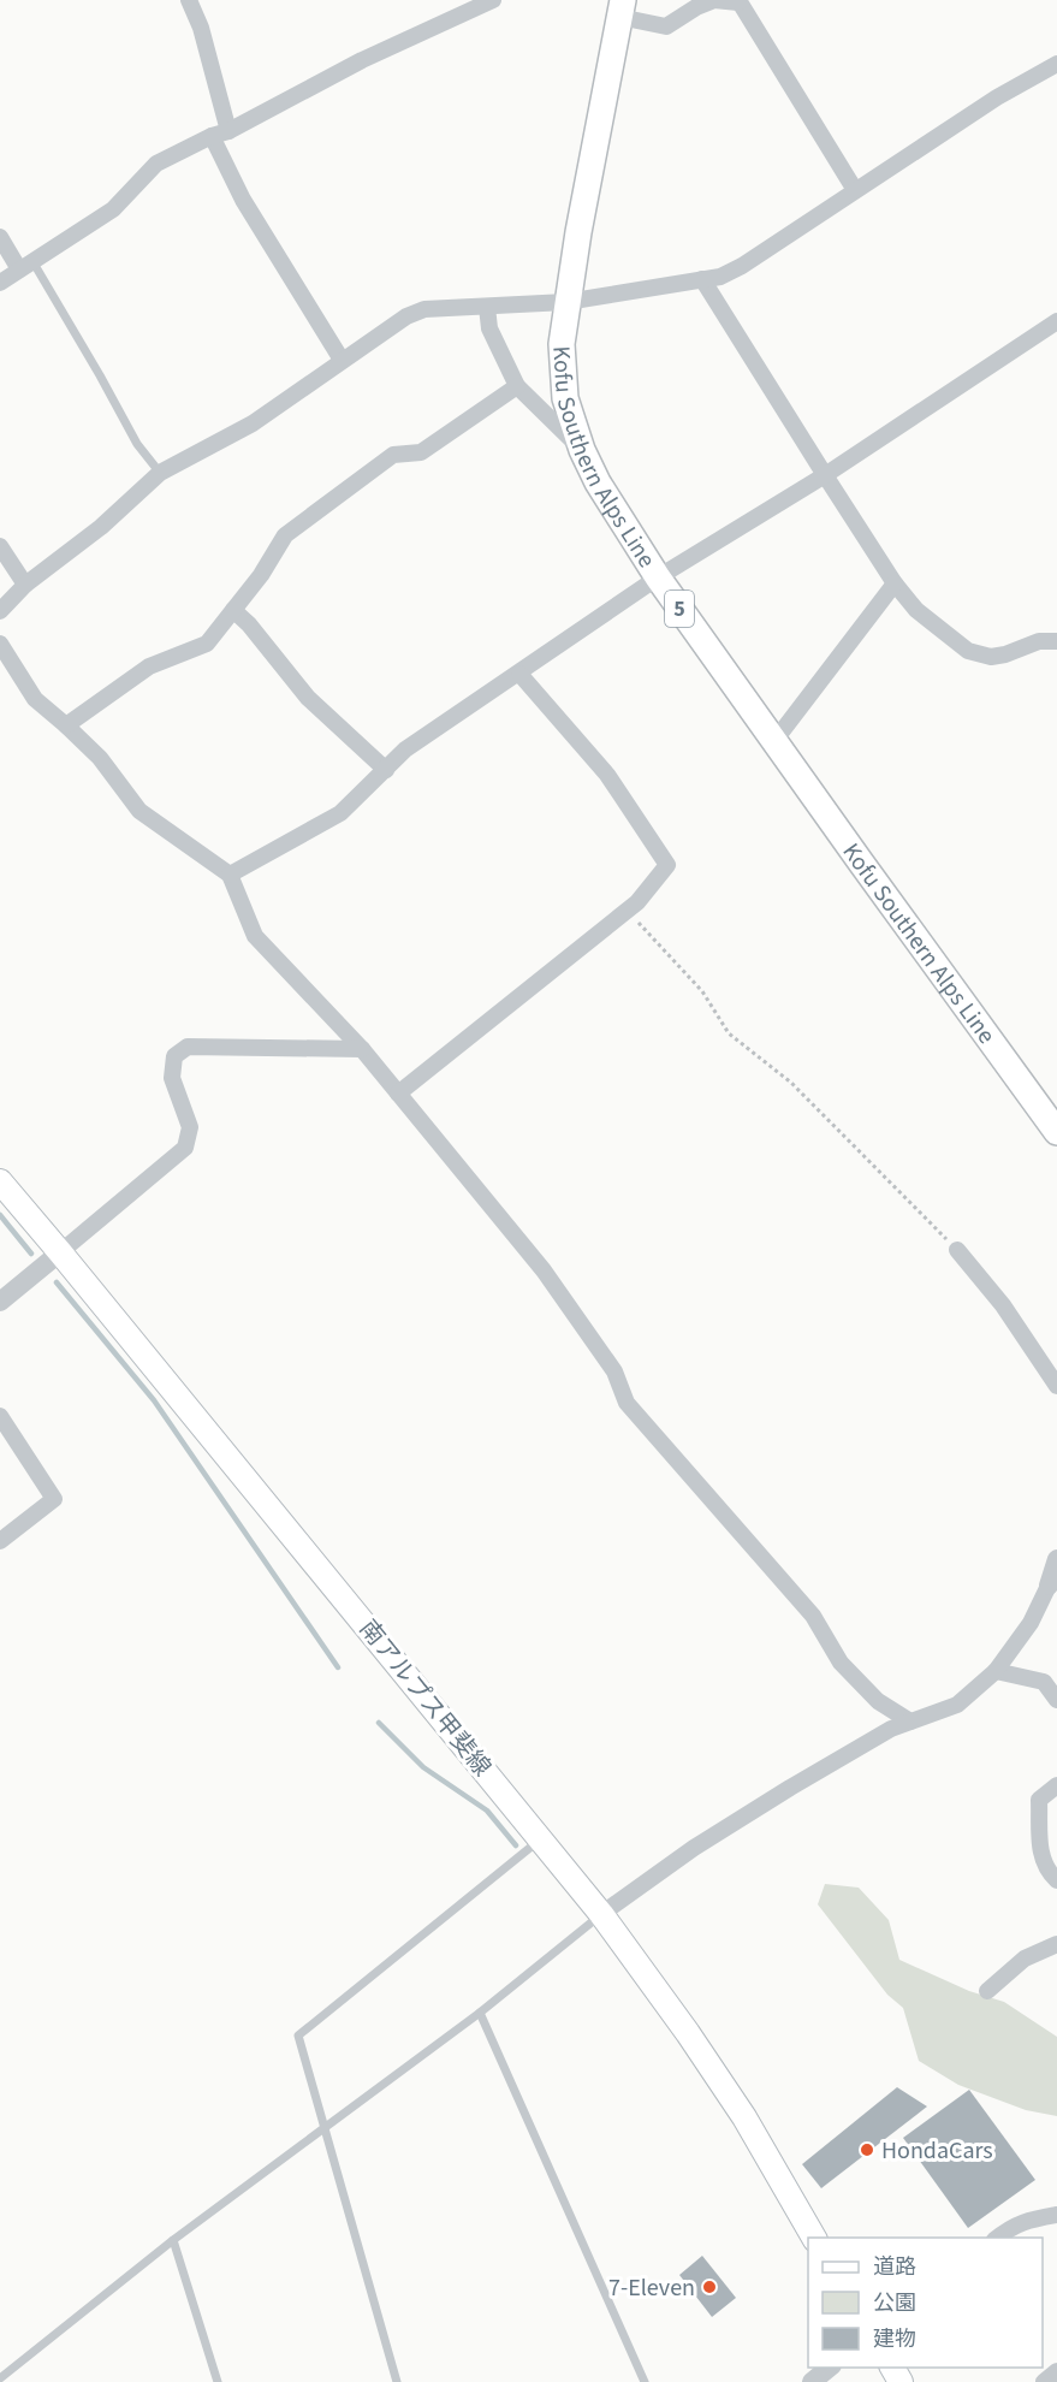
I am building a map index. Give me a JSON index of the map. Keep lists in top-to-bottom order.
{
  "streets": {
    "main road": ["Kofu Southern Alps Line", "5", "南アルプス甲斐線"]
  },
  "places": ["HondaCars", "7-Eleven"],
  "legend": ["道路", "公園", "建物"]
}
